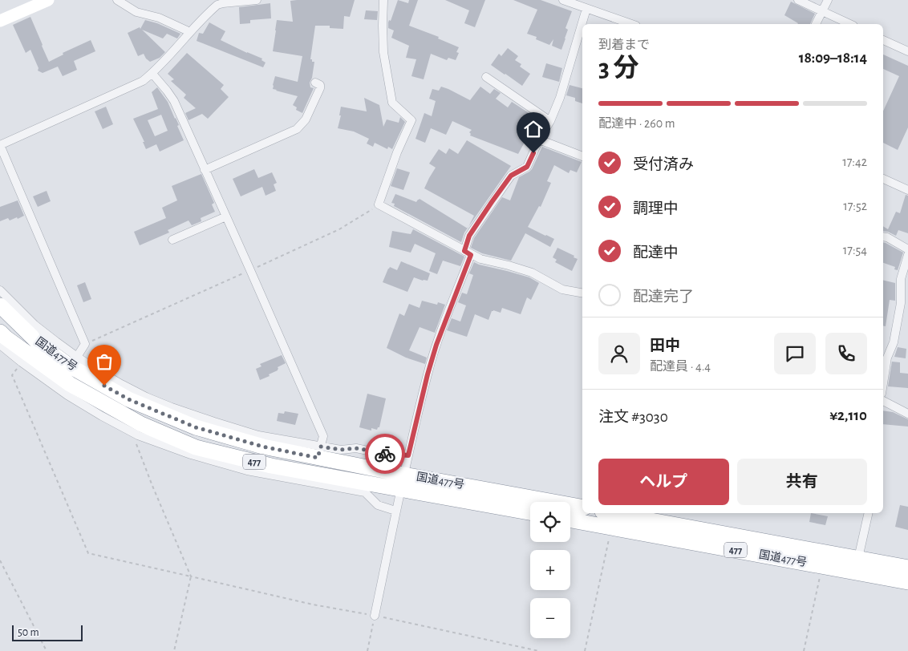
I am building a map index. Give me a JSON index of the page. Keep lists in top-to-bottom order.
{
  "streets": {
    "highway": ["国道477号", "477"]
  },
  "scale_bar": "50 m",
  "page": {
    "heading": ["3 分", "到着まで", "18:09–18:14"],
    "panel": [
      "田中",
      "配達員 · 4.4",
      "注文 #3030",
      "¥2,110"
    ],
    "bar": "配達中 · 260 m",
    "list": [
      ["受付済み", "17:42"],
      ["調理中", "17:52"],
      ["配達中", "17:54"],
      "配達完了"
    ],
    "buttons": ["ヘルプ", "共有"],
    "map_buttons": ["+", "−"],
    "scale": "50 m"
  }
}
